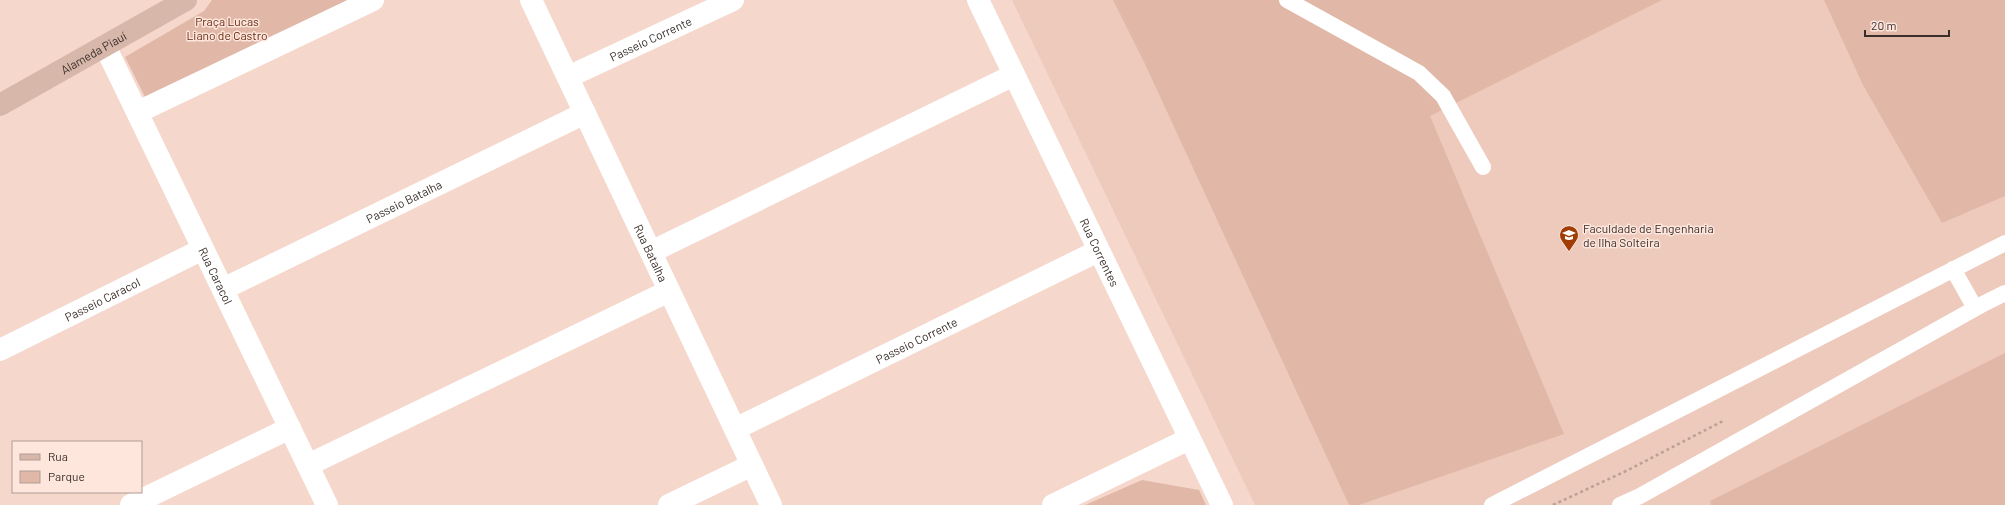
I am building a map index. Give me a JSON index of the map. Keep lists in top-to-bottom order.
{
  "streets": {
    "street": [
      "Passeio Corrente",
      "Alameda Piauí",
      "Passeio Batalha",
      "Rua Batalha",
      "Rua Correntes",
      "Rua Caracol",
      "Passeio Caracol"
    ]
  },
  "crossings": [
    ["Passeio Corrente", "Rua Batalha"],
    ["Passeio Corrente", "Rua Correntes"],
    ["Alameda Piauí", "Rua Caracol"],
    ["Passeio Batalha", "Rua Batalha"],
    ["Passeio Batalha", "Rua Caracol"],
    ["Rua Caracol", "Passeio Caracol"]
  ],
  "parks": ["Praça Lucas Liano de Castro"],
  "places": {
    "school or university": ["Faculdade de Engenharia de Ilha Solteira"]
  },
  "legend": ["Rua", "Parque"],
  "scale_bar": "20 m"
}
